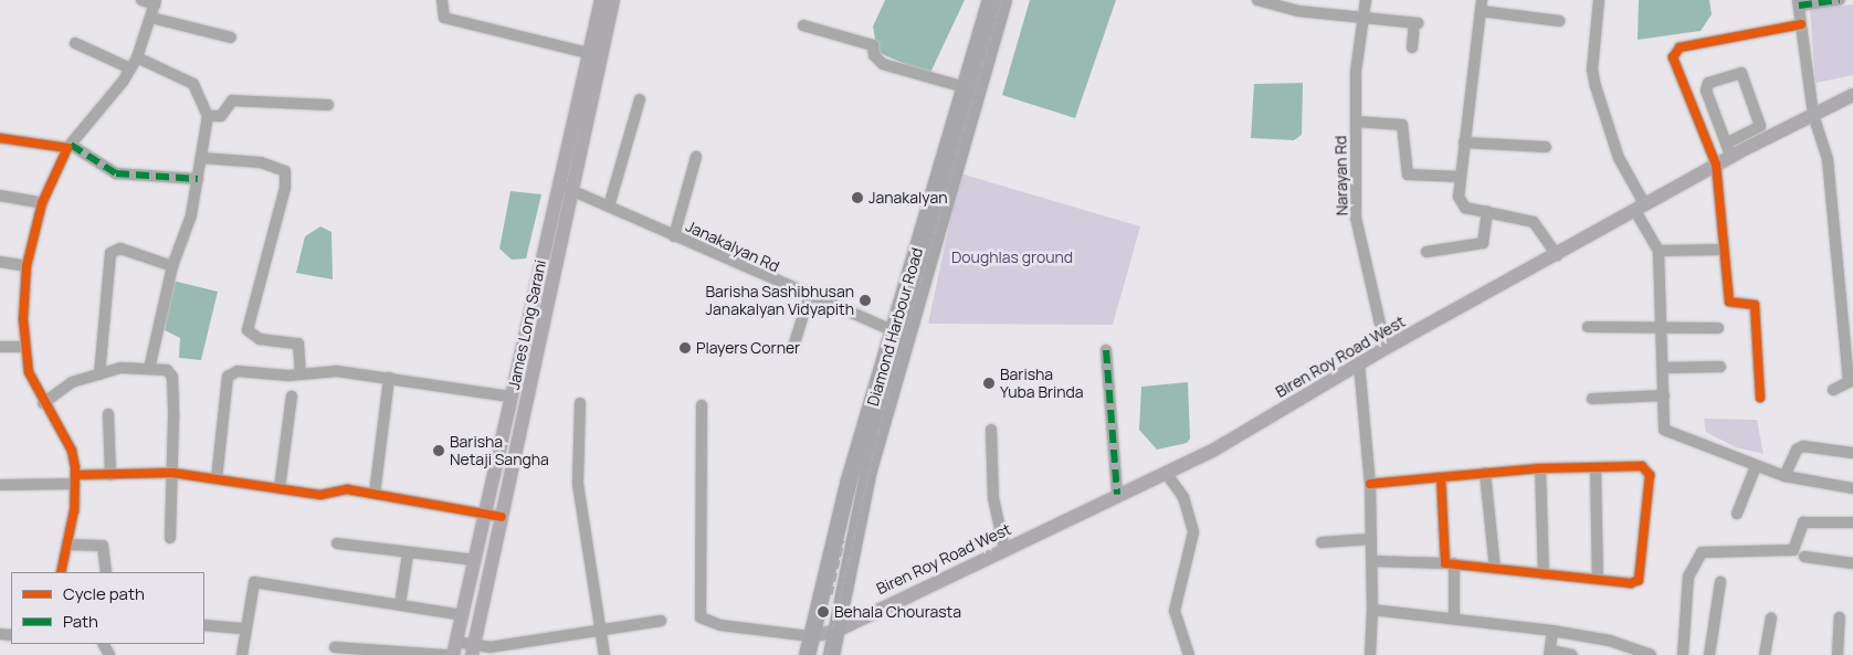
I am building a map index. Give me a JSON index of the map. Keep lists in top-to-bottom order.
{
  "streets": {
    "highway": ["Diamond Harbour Road"],
    "main road": ["James Long Sarani", "Biren Roy Road West"],
    "street": ["Narayan Rd", "Janakalyan Rd"]
  },
  "crossings": [
    ["Narayan Rd", "Biren Roy Road West"],
    ["Janakalyan Rd", "James Long Sarani"],
    ["Janakalyan Rd", "Diamond Harbour Road"],
    ["Diamond Harbour Road", "Biren Roy Road West"]
  ],
  "parks": ["Doughlas ground"],
  "places": [
    "Janakalyan",
    "Barisha Sashibhusan Janakalyan Vidyapith",
    "Players Corner",
    "Barisha Yuba Brinda",
    "Barisha Netaji Sangha",
    "Behala Chourasta"
  ],
  "legend": ["Cycle path", "Path"]
}
